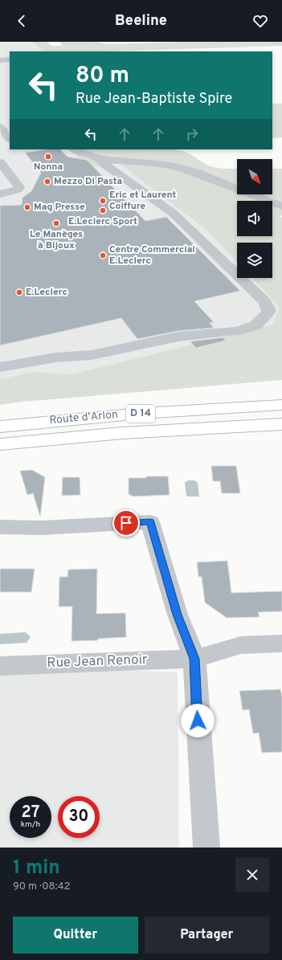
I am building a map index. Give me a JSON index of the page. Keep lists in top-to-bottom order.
{
  "streets": {
    "main road": ["D 14", "Route d'Arlon"],
    "street": ["Rue Jean Renoir"]
  },
  "places": [
    "Nonna",
    "Mezzo Di Pasta",
    "Eric et Laurent Coiffure",
    "Mag Presse",
    "E.Leclerc Sport",
    "Le Manèges à Bijoux",
    "Centre Commercial E.Leclerc",
    "E.Leclerc"
  ],
  "north": "bottom right",
  "page": {
    "header": "Beeline",
    "turn": ["80 m", "Rue Jean-Baptiste Spire"],
    "speed": "27 km/h",
    "limit": "30",
    "heading": ["1 min", "90 m · 08:42"],
    "buttons": ["Quitter", "Partager"]
  }
}
